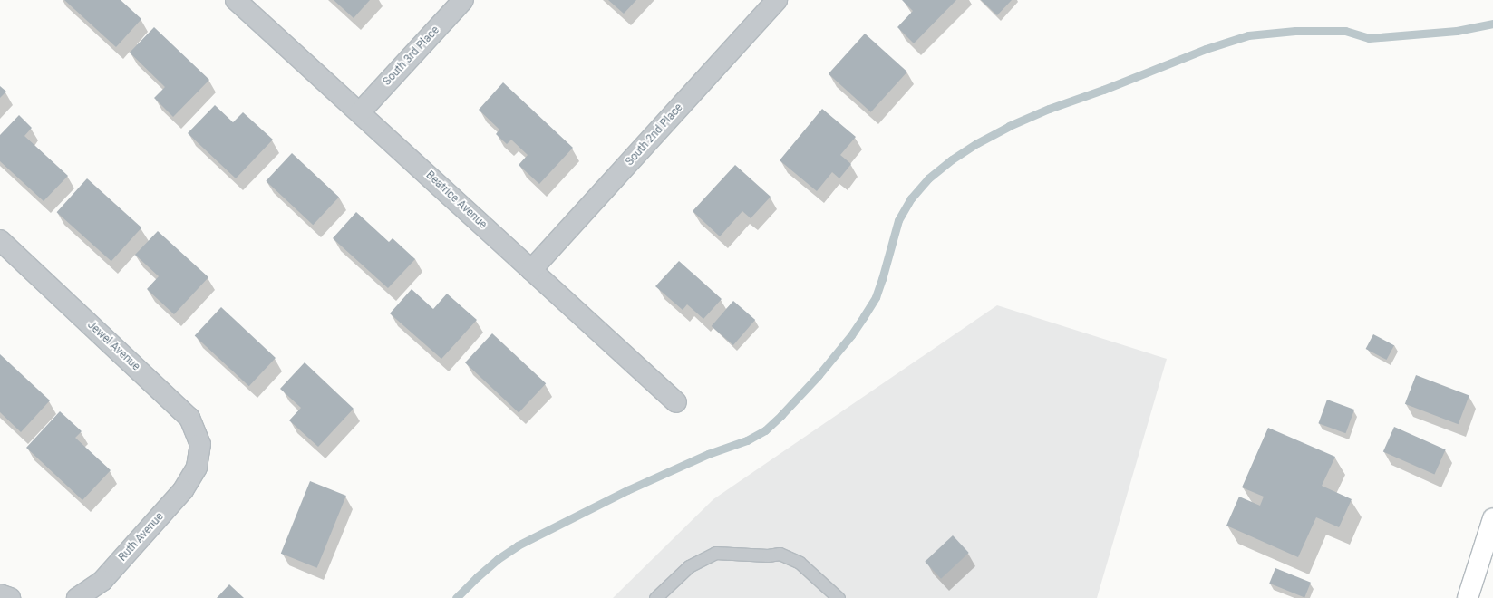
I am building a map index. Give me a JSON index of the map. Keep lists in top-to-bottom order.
{
  "streets": {
    "street": [
      "South 3rd Place",
      "South 2nd Place",
      "Beatrice Avenue",
      "Jewel Avenue",
      "Ruth Avenue"
    ]
  },
  "crossings": [
    ["South 3rd Place", "Beatrice Avenue"],
    ["South 2nd Place", "Beatrice Avenue"],
    ["Jewel Avenue", "Ruth Avenue"]
  ]
}
